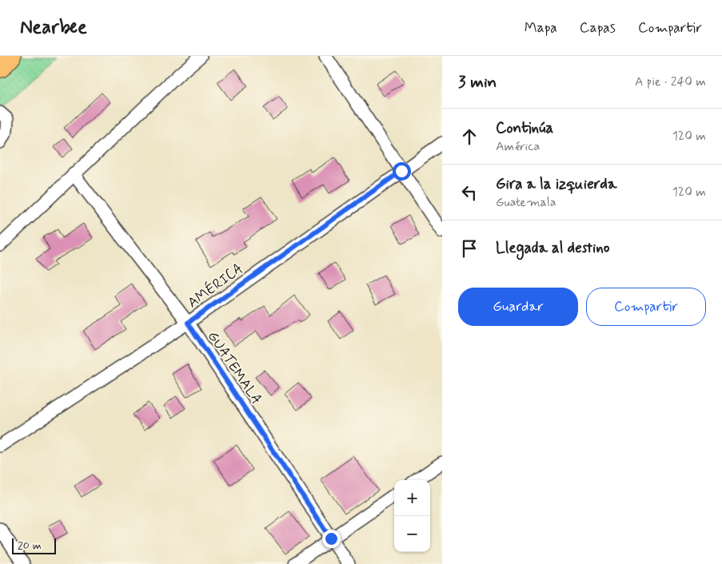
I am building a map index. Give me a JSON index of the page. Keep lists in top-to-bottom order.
{
  "streets": {
    "street": ["AMÉRICA", "GUATEMALA"]
  },
  "crossings": [
    ["AMÉRICA", "GUATEMALA"]
  ],
  "scale_bar": "20 m",
  "page": {
    "header": "Nearbee",
    "nav": ["Mapa", "Capas", "Compartir"],
    "heading": ["3 min", "A pie · 240 m"],
    "list": [
      ["Continúa", "América", "120 m"],
      ["Gira a la izquierda", "Guatemala", "120 m"],
      "Llegada al destino"
    ],
    "buttons": ["Guardar", "Compartir"],
    "map_buttons": ["+", "−"],
    "scale": "20 m"
  }
}
